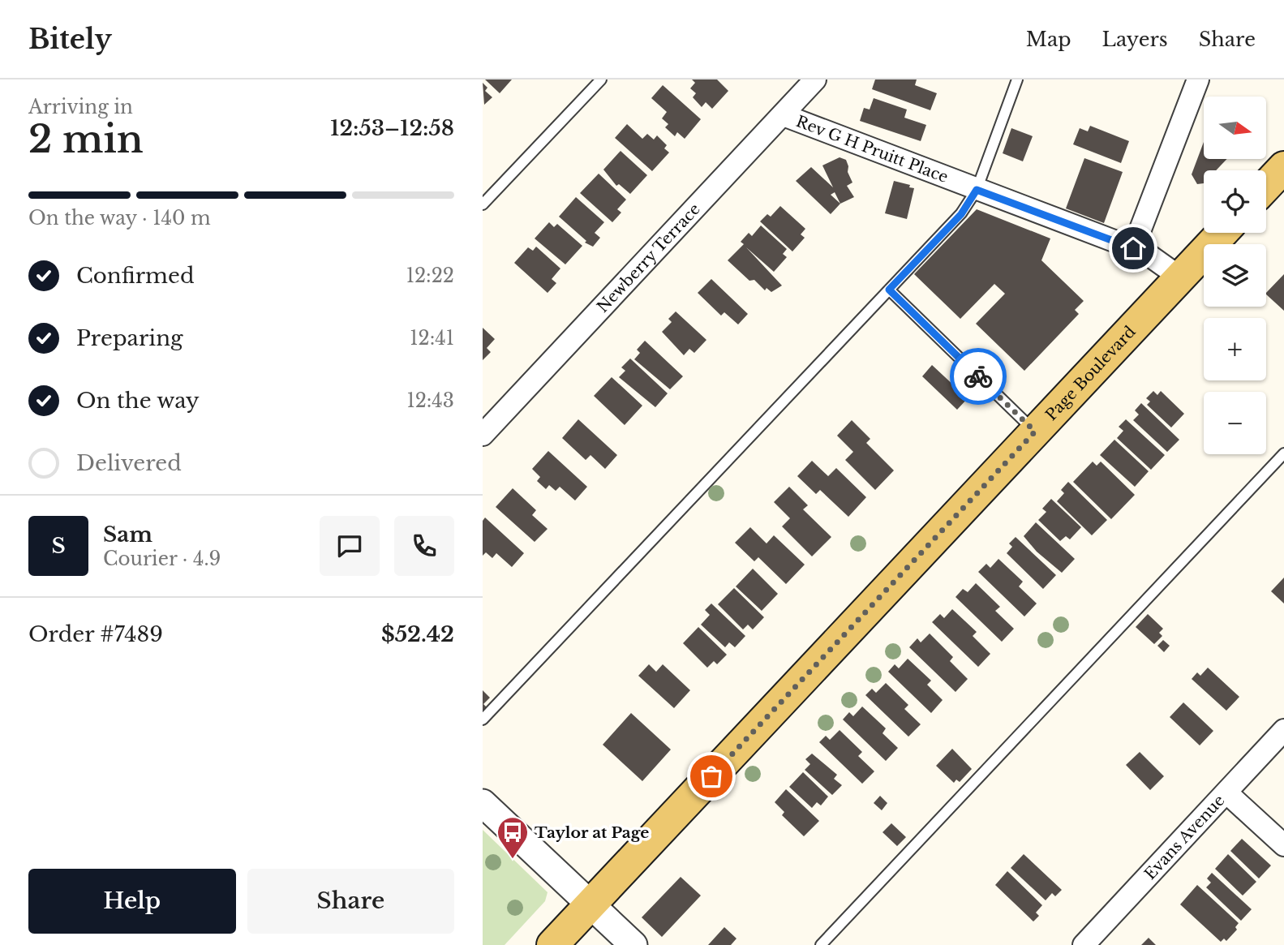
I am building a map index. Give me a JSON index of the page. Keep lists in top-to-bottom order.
{
  "streets": {
    "main road": ["Page Boulevard"],
    "street": ["Rev G H Pruitt Place", "Newberry Terrace", "Evans Avenue"]
  },
  "crossings": [
    ["Rev G H Pruitt Place", "Newberry Terrace"],
    ["Rev G H Pruitt Place", "Page Boulevard"]
  ],
  "places": {
    "bus stop": ["Taylor at Page"]
  },
  "north": "right",
  "page": {
    "header": "Bitely",
    "nav": ["Map", "Layers", "Share"],
    "heading": ["2 min", "Arriving in", "12:53–12:58"],
    "panel": [
      "Sam",
      "Courier · 4.9",
      "Order #7489",
      "$52.42"
    ],
    "map_buttons": ["+", "−"],
    "bar": "On the way · 140 m",
    "list": [
      ["Confirmed", "12:22"],
      ["Preparing", "12:41"],
      ["On the way", "12:43"],
      "Delivered"
    ],
    "round": "S",
    "buttons": ["Help", "Share"]
  }
}
